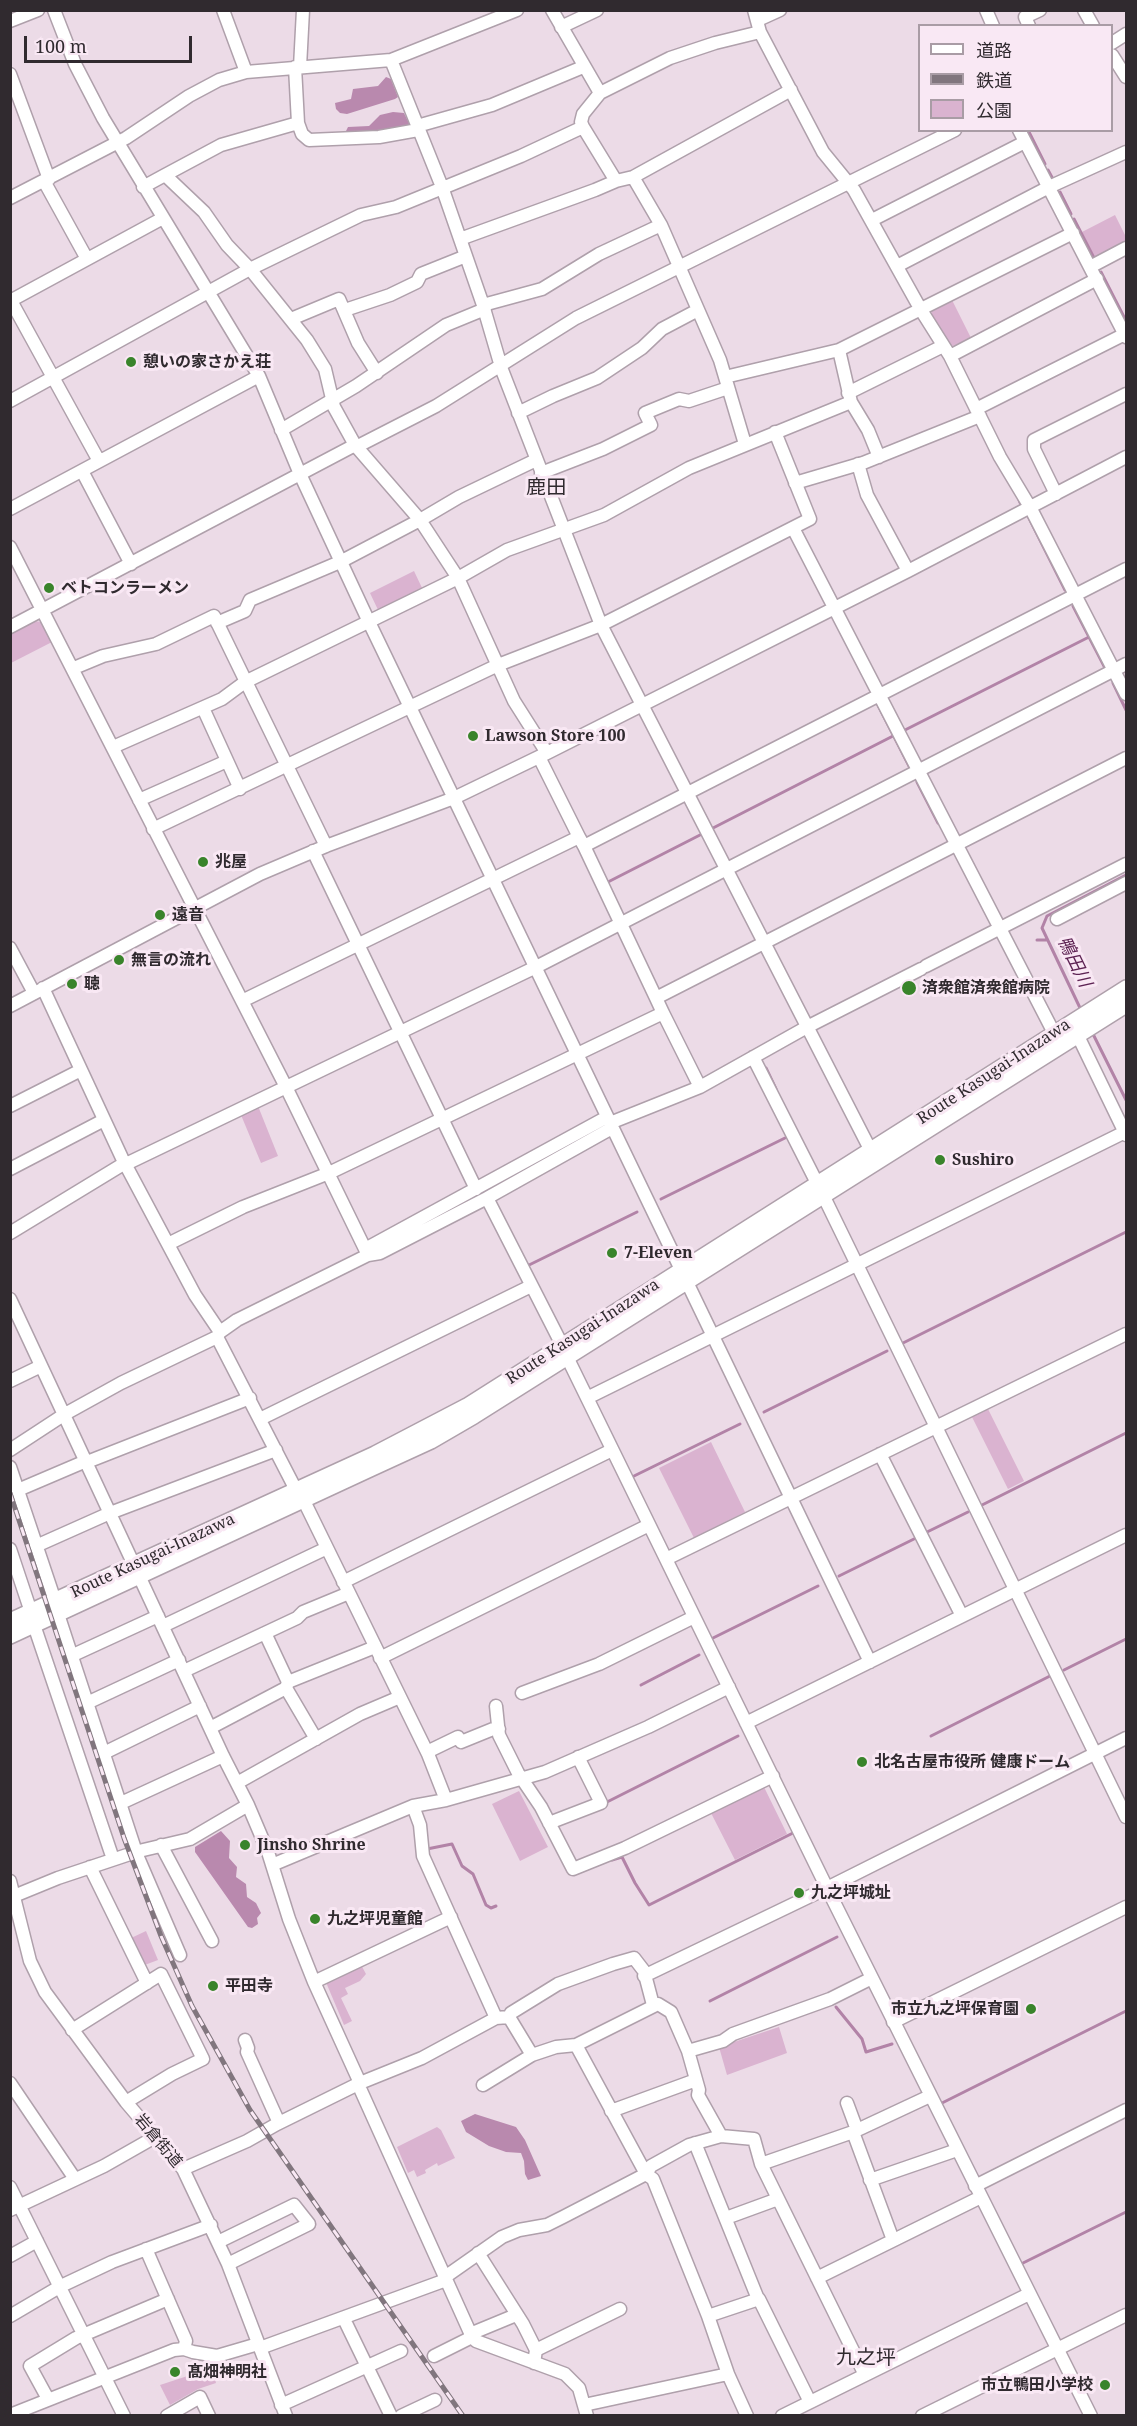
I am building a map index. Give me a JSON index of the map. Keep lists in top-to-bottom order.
{
  "streets": {
    "main road": ["Route Kasugai-Inazawa"],
    "street": ["岩倉街道"]
  },
  "districts": ["鹿田", "九之坪"],
  "water": ["鴨田川"],
  "places": [
    "憩いの家さかえ荘",
    "ベトコンラーメン",
    "Lawson Store 100",
    "兆屋",
    "遠音",
    "無言の流れ",
    "聴",
    "済衆館済衆館病院",
    "Sushiro",
    "7-Eleven",
    "北名古屋市役所 健康ドーム",
    "Jinsho Shrine",
    "九之坪城址",
    "九之坪児童館",
    "平田寺",
    "市立九之坪保育園",
    "髙畑神明社",
    "市立鴨田小学校"
  ],
  "legend": ["道路", "鉄道", "公園"],
  "scale_bar": "100 m"
}
